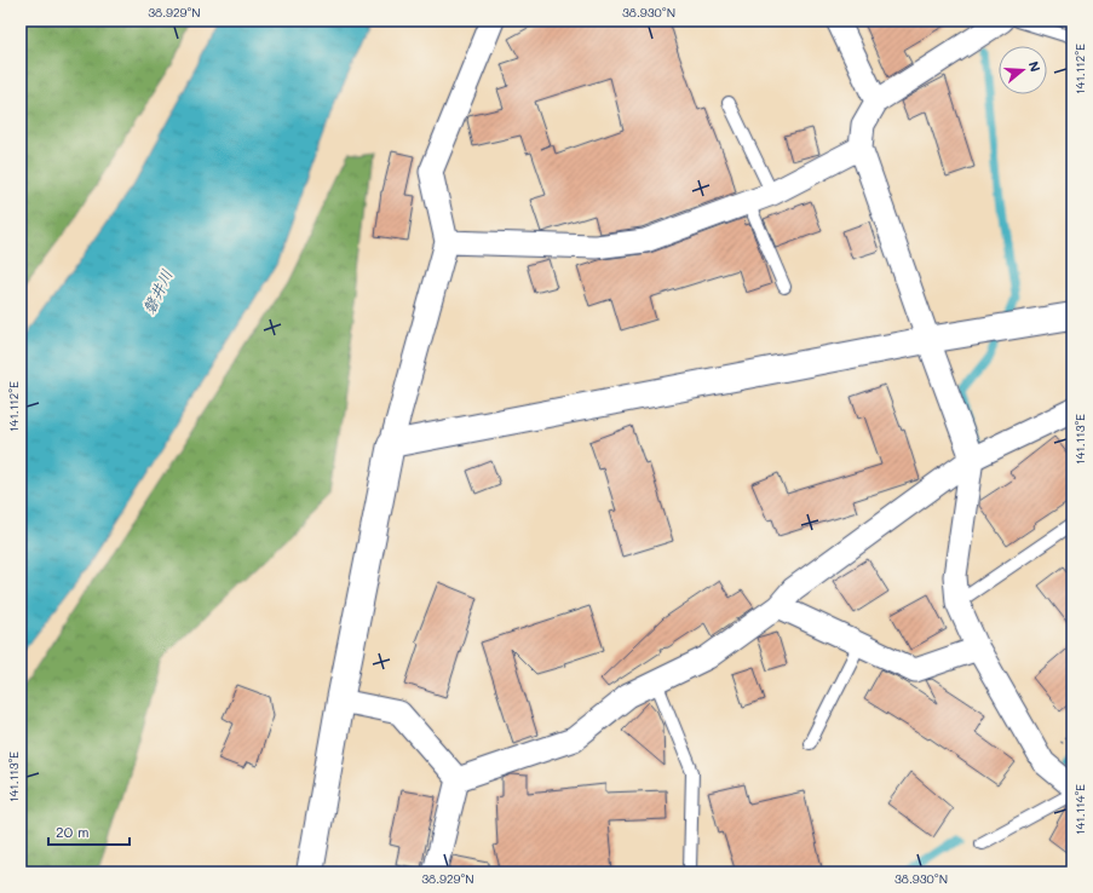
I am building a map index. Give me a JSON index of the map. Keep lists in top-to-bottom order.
{
  "water": ["磐井川"],
  "scale_bar": "20 m",
  "north": "right",
  "coordinates": [
    "38.929°N",
    "38.930°N",
    "141.112°E",
    "141.113°E",
    "141.114°E"
  ]
}
